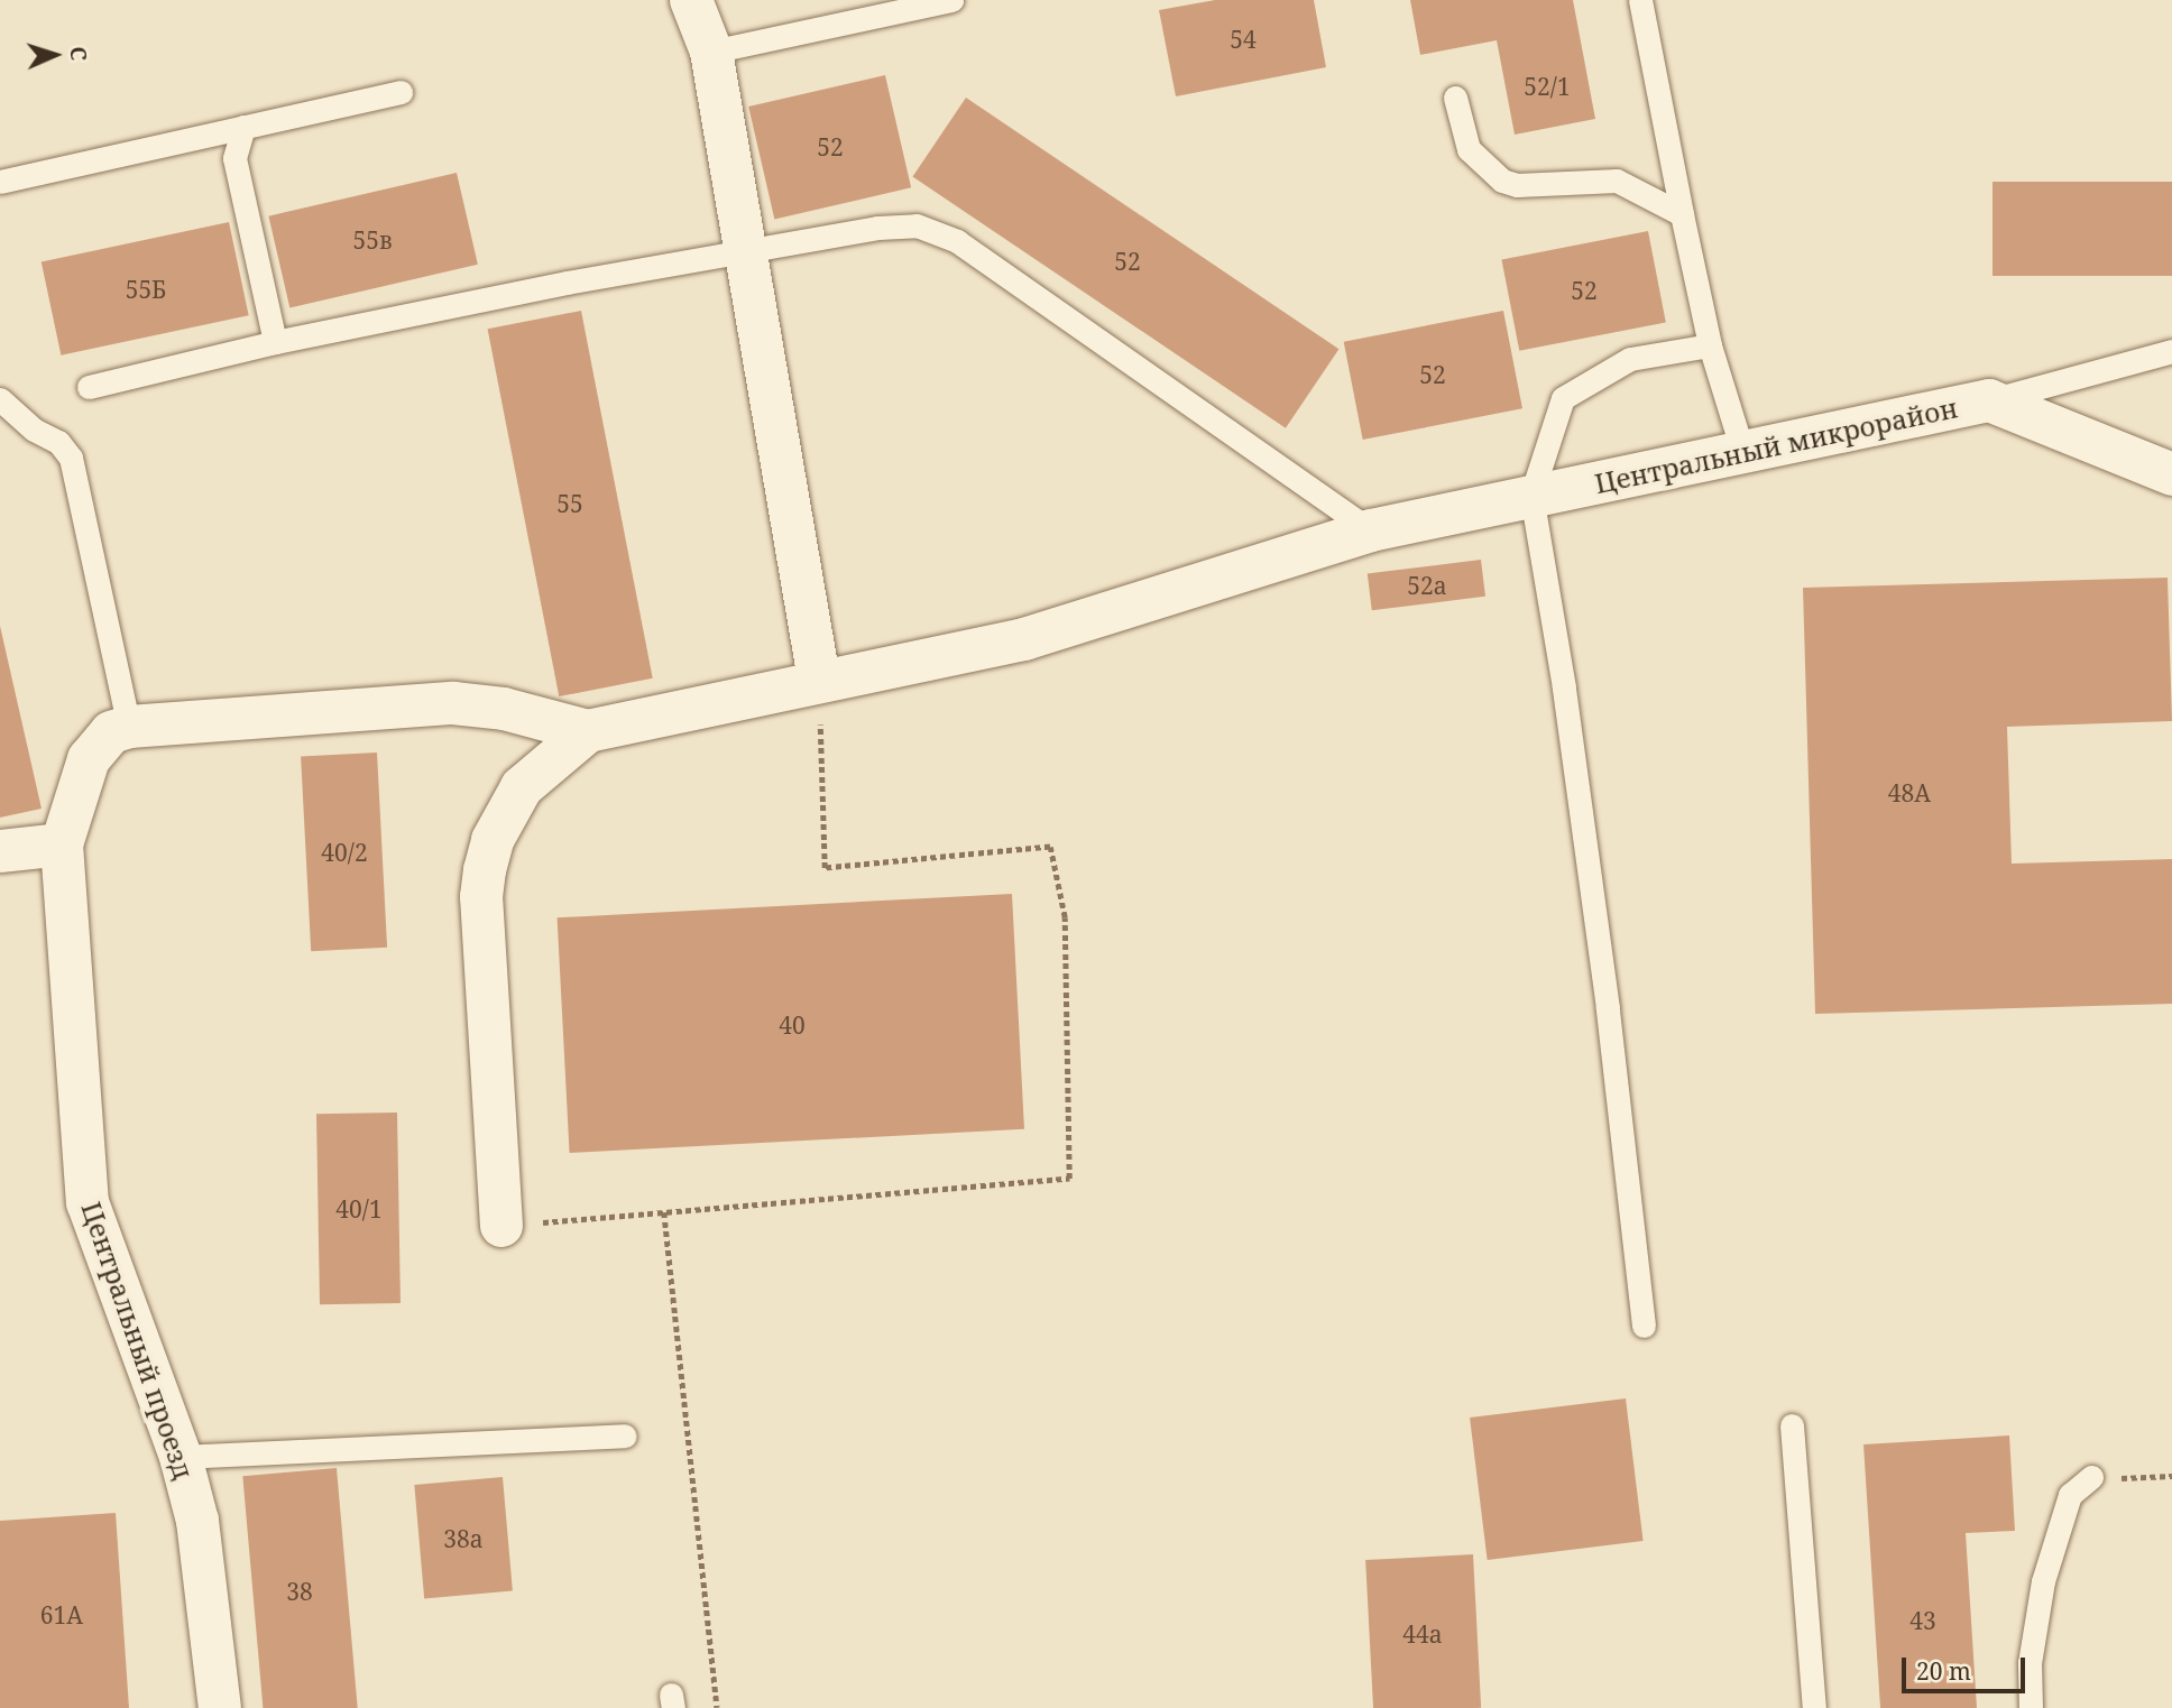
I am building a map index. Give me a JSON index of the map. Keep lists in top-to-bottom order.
{
  "streets": {
    "street": ["Центральный микрорайон", "Центральный проезд"]
  },
  "house_numbers": [
    "54",
    "52/1",
    "52",
    "55в",
    "52",
    "55Б",
    "52",
    "52",
    "55",
    "52а",
    "48А",
    "40/2",
    "40",
    "40/1",
    "38а",
    "38",
    "61А",
    "43",
    "44а"
  ],
  "scale_bar": "20 m",
  "north": "right"
}
